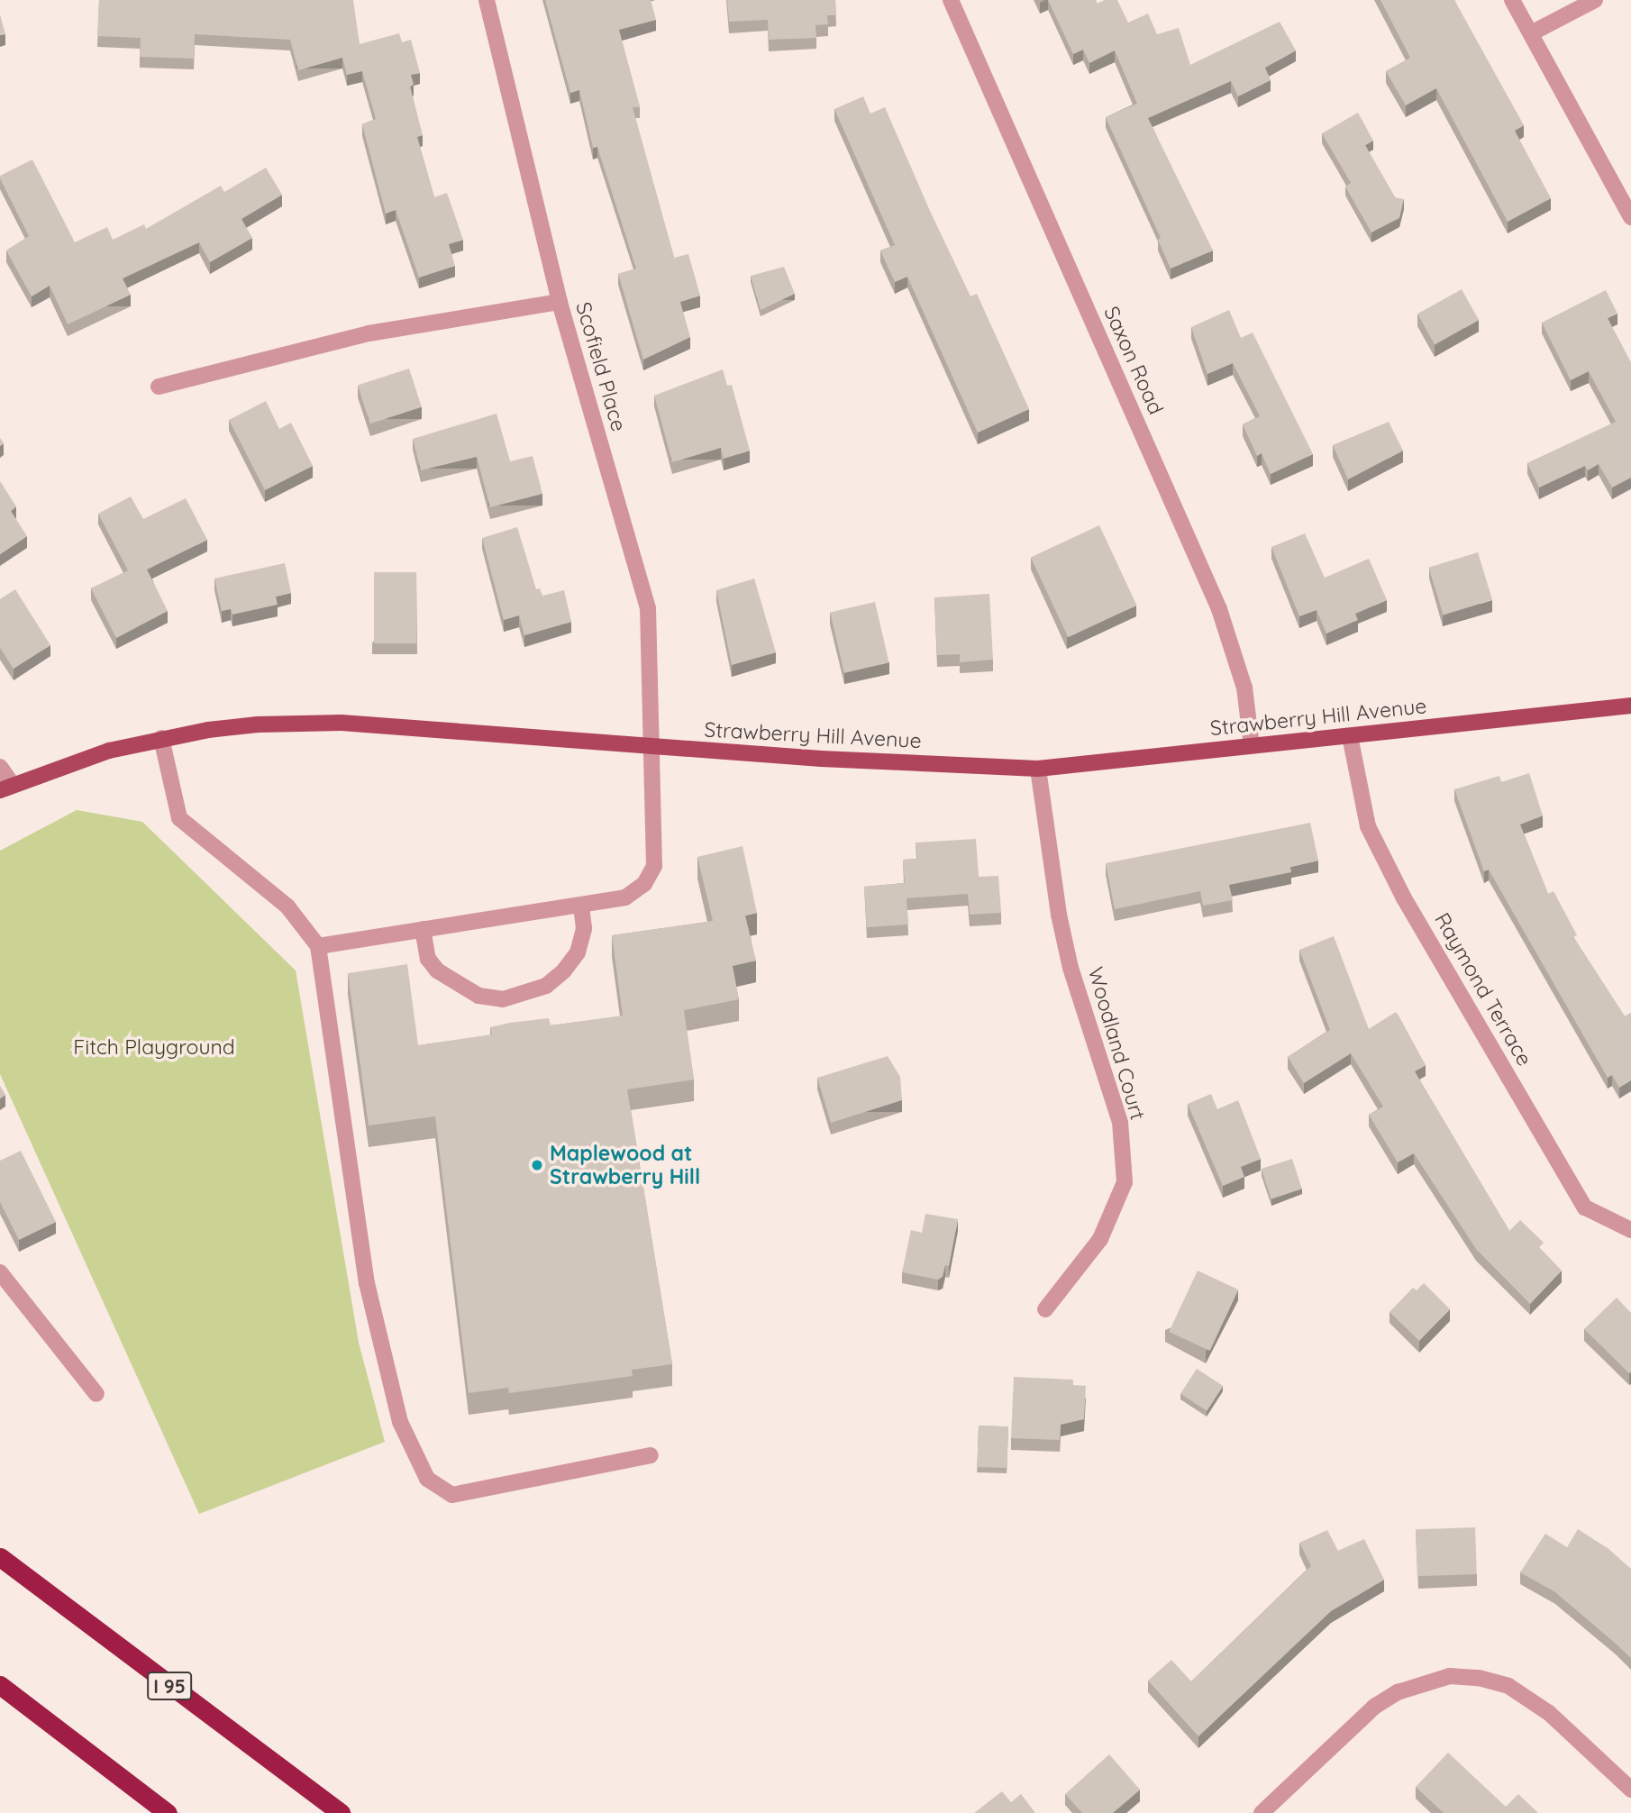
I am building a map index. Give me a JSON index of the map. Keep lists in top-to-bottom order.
{
  "streets": {
    "highway": ["I 95"],
    "main road": ["Strawberry Hill Avenue"],
    "street": [
      "Saxon Road",
      "Scofield Place",
      "Raymond Terrace",
      "Woodland Court"
    ]
  },
  "crossings": [
    ["Saxon Road", "Strawberry Hill Avenue"],
    ["Scofield Place", "Strawberry Hill Avenue"],
    ["Strawberry Hill Avenue", "Raymond Terrace"],
    ["Strawberry Hill Avenue", "Woodland Court"]
  ],
  "parks": ["Fitch Playground"],
  "places": ["Maplewood at Strawberry Hill"]
}
